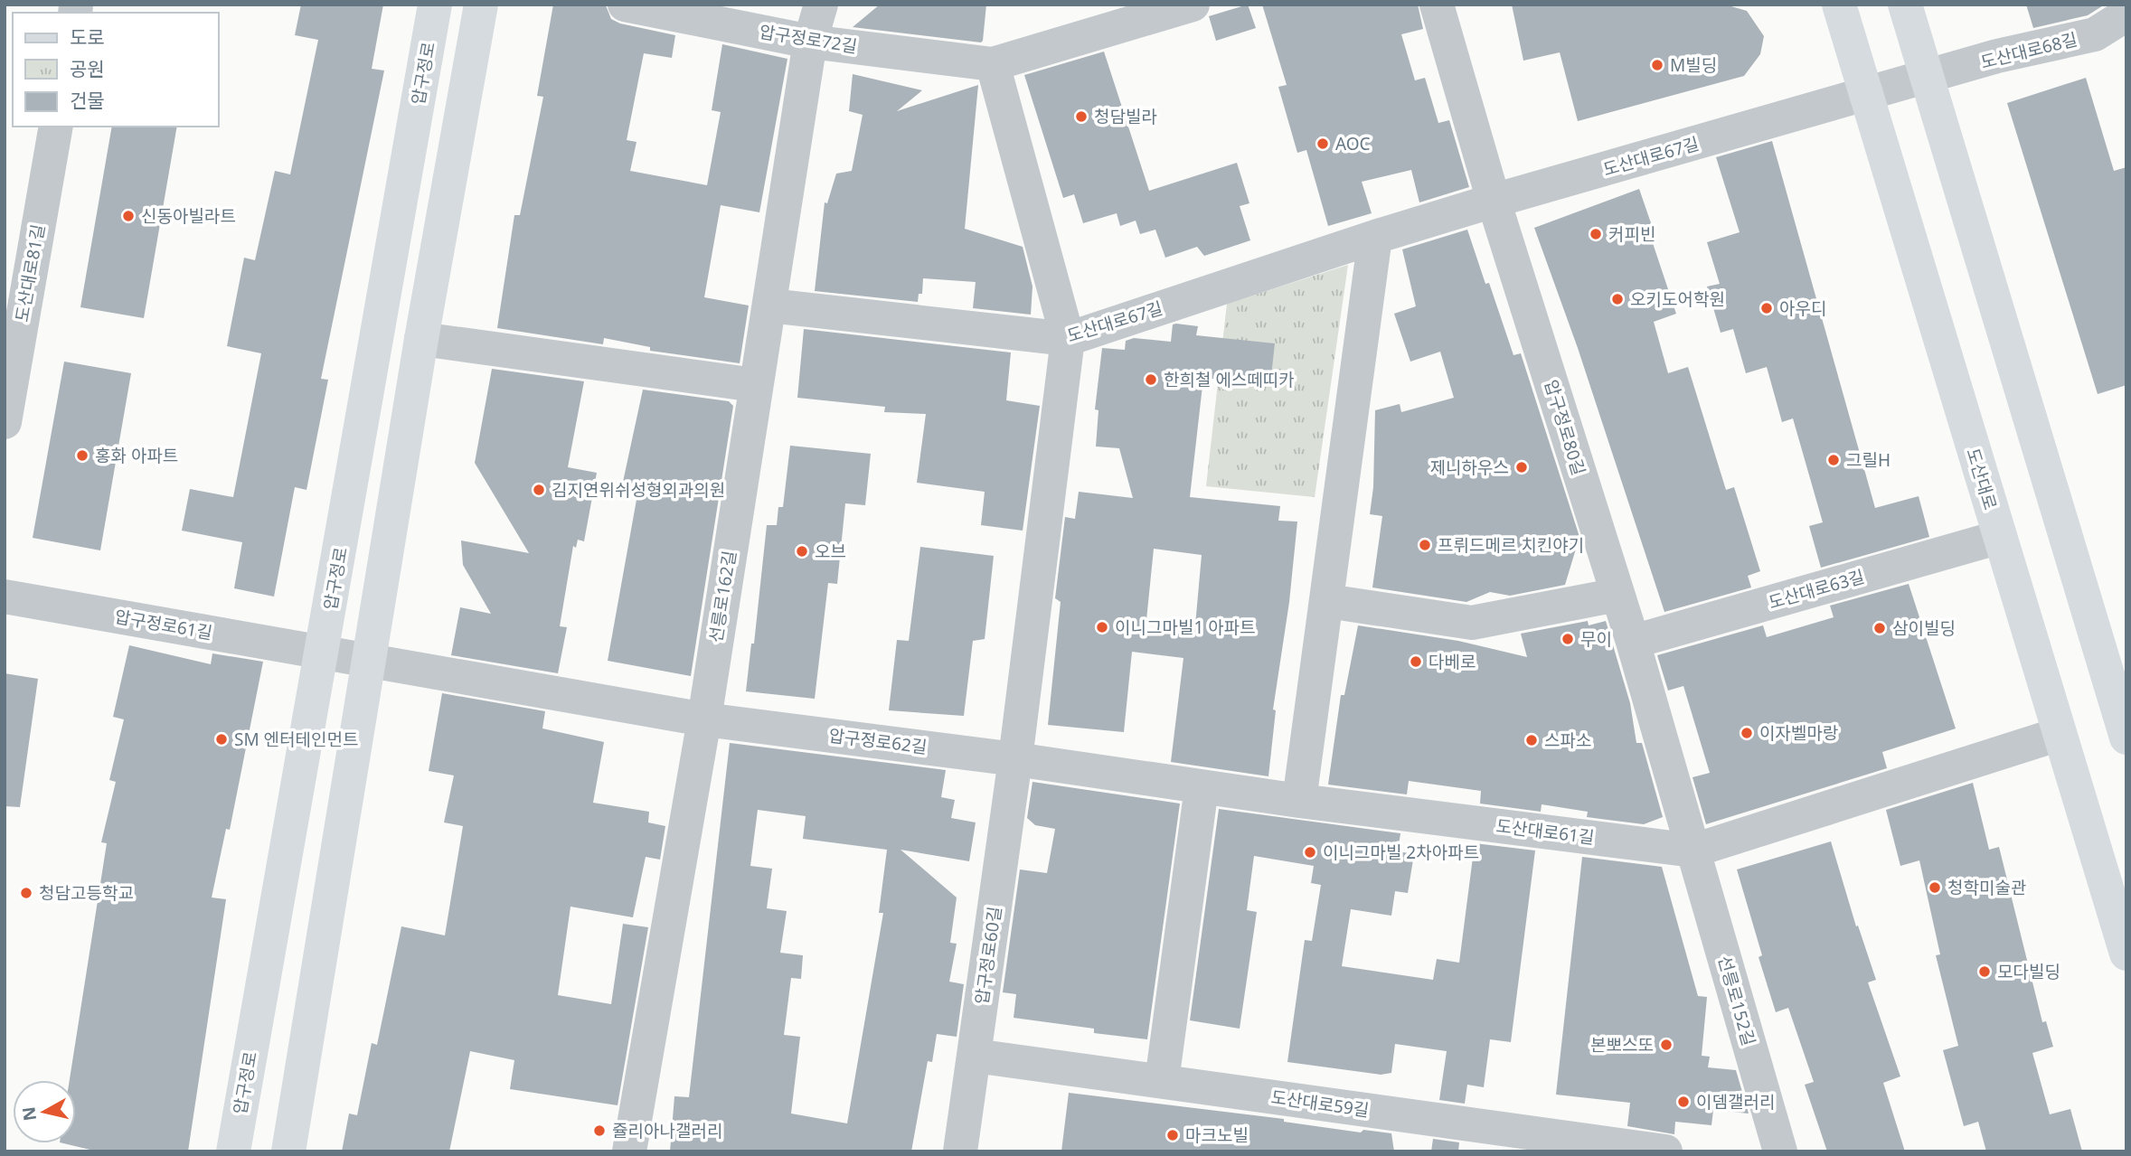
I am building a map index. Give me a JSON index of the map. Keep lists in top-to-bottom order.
{
  "streets": {
    "main road": ["압구정로", "도산대로"],
    "street": [
      "압구정로72길",
      "도산대로68길",
      "도산대로67길",
      "도산대로81길",
      "압구정로80길",
      "도산대로63길",
      "선릉로162길",
      "압구정로61길",
      "압구정로62길",
      "도산대로61길",
      "압구정로60길",
      "선릉로152길",
      "도산대로59길"
    ]
  },
  "crossings": [
    ["압구정로72길", "선릉로162길"],
    ["도산대로68길", "도산대로67길"],
    ["압구정로", "압구정로61길"],
    ["압구정로", "압구정로62길"],
    ["도산대로67길", "압구정로80길"],
    ["도산대로67길", "도산대로"],
    ["도산대로67길", "선릉로162길"],
    ["압구정로80길", "도산대로63길"],
    ["압구정로80길", "도산대로61길"],
    ["압구정로80길", "선릉로152길"],
    ["도산대로", "도산대로63길"],
    ["도산대로", "도산대로61길"],
    ["선릉로162길", "압구정로62길"],
    ["압구정로61길", "압구정로62길"],
    ["압구정로62길", "도산대로61길"],
    ["압구정로62길", "압구정로60길"],
    ["도산대로61길", "압구정로60길"],
    ["도산대로61길", "선릉로152길"],
    ["압구정로60길", "도산대로59길"]
  ],
  "places": [
    "M빌딩",
    "청담빌라",
    "AOC",
    "신동아빌라트",
    "커피빈",
    "오키도어학원",
    "아우디",
    "한희철 에스떼띠카",
    "홍화 아파트",
    "그릴H",
    "제니하우스",
    "김지연위쉬성형외과의원",
    "프뤼드메르 치킨야기",
    "오브",
    "이니그마빌1 아파트",
    "삼이빌딩",
    "무이",
    "다베로",
    "이자벨마랑",
    "SM 엔터테인먼트",
    "스파소",
    "이니그마빌 2차아파트",
    "청학미술관",
    "청담고등학교",
    "모다빌딩",
    "본뽀스또",
    "이뎀갤러리",
    "쥴리아나갤러리",
    "마크노빌"
  ],
  "legend": ["도로", "공원", "건물"],
  "north": "left"
}
